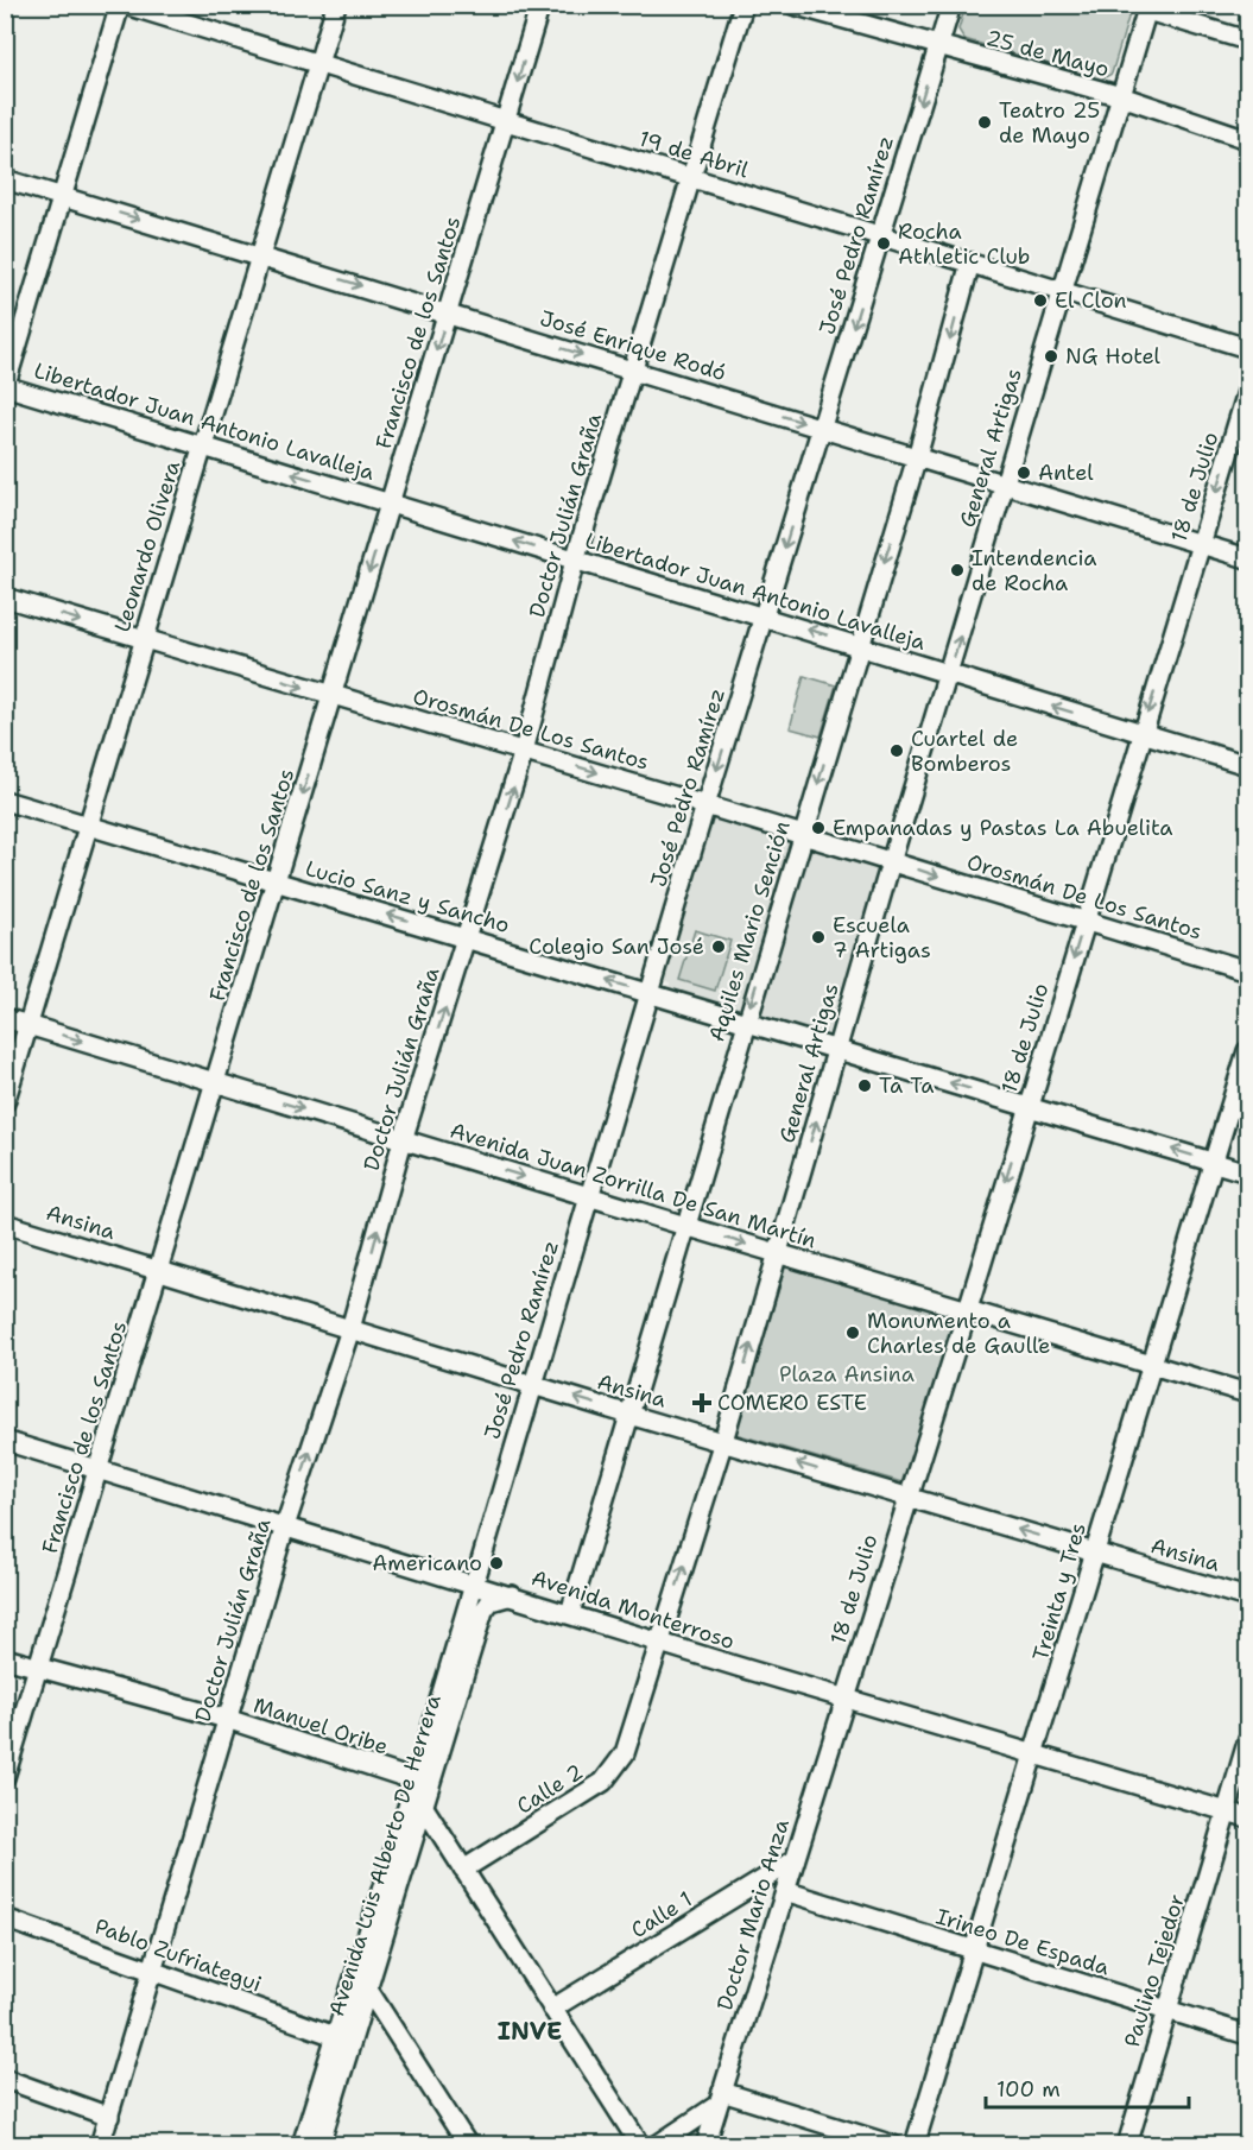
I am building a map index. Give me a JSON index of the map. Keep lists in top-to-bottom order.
{
  "streets": {
    "street": [
      "25 de Mayo",
      "19 de Abril",
      "José Pedro Ramírez",
      "Francisco de los Santos",
      "José Enrique Rodó",
      "Libertador Juan Antonio Lavalleja",
      "General Artigas",
      "18 de Julio",
      "Doctor Julián Graña",
      "Leonardo Olivera",
      "Orosmán De Los Santos",
      "Lucio Sanz y Sancho",
      "Aquiles Mario Sención",
      "Avenida Juan Zorrilla De San Martín",
      "Ansina",
      "Treinta y Tres",
      "Avenida Monterroso",
      "Manuel Oribe",
      "Calle 2",
      "Avenida Luis Alberto De Herrera",
      "Calle 1",
      "Doctor Mario Anza",
      "Irineo De Espada",
      "Pablo Zufriategui",
      "Paulino Tejedor"
    ]
  },
  "crossings": [
    ["25 de Mayo", "José Pedro Ramírez"],
    ["25 de Mayo", "General Artigas"],
    ["19 de Abril", "José Pedro Ramírez"],
    ["19 de Abril", "Francisco de los Santos"],
    ["19 de Abril", "General Artigas"],
    ["19 de Abril", "Doctor Julián Graña"],
    ["19 de Abril", "Leonardo Olivera"],
    ["19 de Abril", "Aquiles Mario Sención"],
    ["José Pedro Ramírez", "José Enrique Rodó"],
    ["José Pedro Ramírez", "Libertador Juan Antonio Lavalleja"],
    ["José Pedro Ramírez", "Orosmán De Los Santos"],
    ["José Pedro Ramírez", "Lucio Sanz y Sancho"],
    ["José Pedro Ramírez", "Avenida Juan Zorrilla De San Martín"],
    ["José Pedro Ramírez", "Ansina"],
    ["José Pedro Ramírez", "Avenida Monterroso"],
    ["José Pedro Ramírez", "Avenida Luis Alberto De Herrera"],
    ["Francisco de los Santos", "José Enrique Rodó"],
    ["Francisco de los Santos", "Libertador Juan Antonio Lavalleja"],
    ["Francisco de los Santos", "Orosmán De Los Santos"],
    ["Francisco de los Santos", "Lucio Sanz y Sancho"],
    ["Francisco de los Santos", "Avenida Juan Zorrilla De San Martín"],
    ["Francisco de los Santos", "Ansina"],
    ["Francisco de los Santos", "Avenida Monterroso"],
    ["Francisco de los Santos", "Manuel Oribe"],
    ["José Enrique Rodó", "General Artigas"],
    ["José Enrique Rodó", "18 de Julio"],
    ["José Enrique Rodó", "Doctor Julián Graña"],
    ["José Enrique Rodó", "Leonardo Olivera"],
    ["José Enrique Rodó", "Aquiles Mario Sención"],
    ["Libertador Juan Antonio Lavalleja", "General Artigas"],
    ["Libertador Juan Antonio Lavalleja", "18 de Julio"],
    ["Libertador Juan Antonio Lavalleja", "Doctor Julián Graña"],
    ["Libertador Juan Antonio Lavalleja", "Leonardo Olivera"],
    ["Libertador Juan Antonio Lavalleja", "Aquiles Mario Sención"],
    ["General Artigas", "Orosmán De Los Santos"],
    ["General Artigas", "Lucio Sanz y Sancho"],
    ["General Artigas", "Avenida Juan Zorrilla De San Martín"],
    ["General Artigas", "Ansina"],
    ["General Artigas", "Avenida Monterroso"],
    ["General Artigas", "Calle 2"],
    ["18 de Julio", "Orosmán De Los Santos"],
    ["18 de Julio", "Lucio Sanz y Sancho"],
    ["18 de Julio", "Avenida Juan Zorrilla De San Martín"],
    ["18 de Julio", "Ansina"],
    ["18 de Julio", "Avenida Monterroso"],
    ["18 de Julio", "Doctor Mario Anza"],
    ["Doctor Julián Graña", "Orosmán De Los Santos"],
    ["Doctor Julián Graña", "Lucio Sanz y Sancho"],
    ["Doctor Julián Graña", "Avenida Juan Zorrilla De San Martín"],
    ["Doctor Julián Graña", "Ansina"],
    ["Doctor Julián Graña", "Avenida Monterroso"],
    ["Doctor Julián Graña", "Manuel Oribe"],
    ["Doctor Julián Graña", "Pablo Zufriategui"],
    ["Leonardo Olivera", "Orosmán De Los Santos"],
    ["Leonardo Olivera", "Lucio Sanz y Sancho"],
    ["Leonardo Olivera", "Avenida Juan Zorrilla De San Martín"],
    ["Orosmán De Los Santos", "Aquiles Mario Sención"],
    ["Lucio Sanz y Sancho", "Aquiles Mario Sención"],
    ["Lucio Sanz y Sancho", "Treinta y Tres"],
    ["Aquiles Mario Sención", "Avenida Juan Zorrilla De San Martín"],
    ["Aquiles Mario Sención", "Ansina"],
    ["Aquiles Mario Sención", "Avenida Monterroso"],
    ["Avenida Juan Zorrilla De San Martín", "Treinta y Tres"],
    ["Ansina", "Treinta y Tres"],
    ["Treinta y Tres", "Avenida Monterroso"],
    ["Treinta y Tres", "Irineo De Espada"],
    ["Avenida Monterroso", "Calle 2"],
    ["Avenida Monterroso", "Avenida Luis Alberto De Herrera"],
    ["Avenida Monterroso", "Doctor Mario Anza"],
    ["Avenida Monterroso", "Paulino Tejedor"],
    ["Manuel Oribe", "Avenida Luis Alberto De Herrera"],
    ["Avenida Luis Alberto De Herrera", "Pablo Zufriategui"],
    ["Calle 1", "Doctor Mario Anza"],
    ["Doctor Mario Anza", "Irineo De Espada"],
    ["Irineo De Espada", "Paulino Tejedor"]
  ],
  "one_way": [
    "José Pedro Ramírez",
    "Francisco de los Santos",
    "José Enrique Rodó",
    "Libertador Juan Antonio Lavalleja",
    "General Artigas",
    "18 de Julio",
    "Doctor Julián Graña",
    "Orosmán De Los Santos",
    "Lucio Sanz y Sancho",
    "Aquiles Mario Sención",
    "Avenida Juan Zorrilla De San Martín",
    "Ansina"
  ],
  "districts": ["INVE"],
  "parks": ["Plaza Ansina"],
  "places": {
    "other": [
      "Teatro 25 de Mayo",
      "Rocha Athletic Club",
      "El Clon",
      "NG Hotel",
      "Antel",
      "Intendencia de Rocha",
      "Cuartel de Bomberos",
      "Empanadas y Pastas La Abuelita",
      "Escuela 7 Artigas",
      "Colegio San José",
      "Ta Ta",
      "Monumento a Charles de Gaulle",
      "Americano"
    ],
    "health": ["COMERO ESTE"]
  },
  "scale_bar": "100 m"
}
